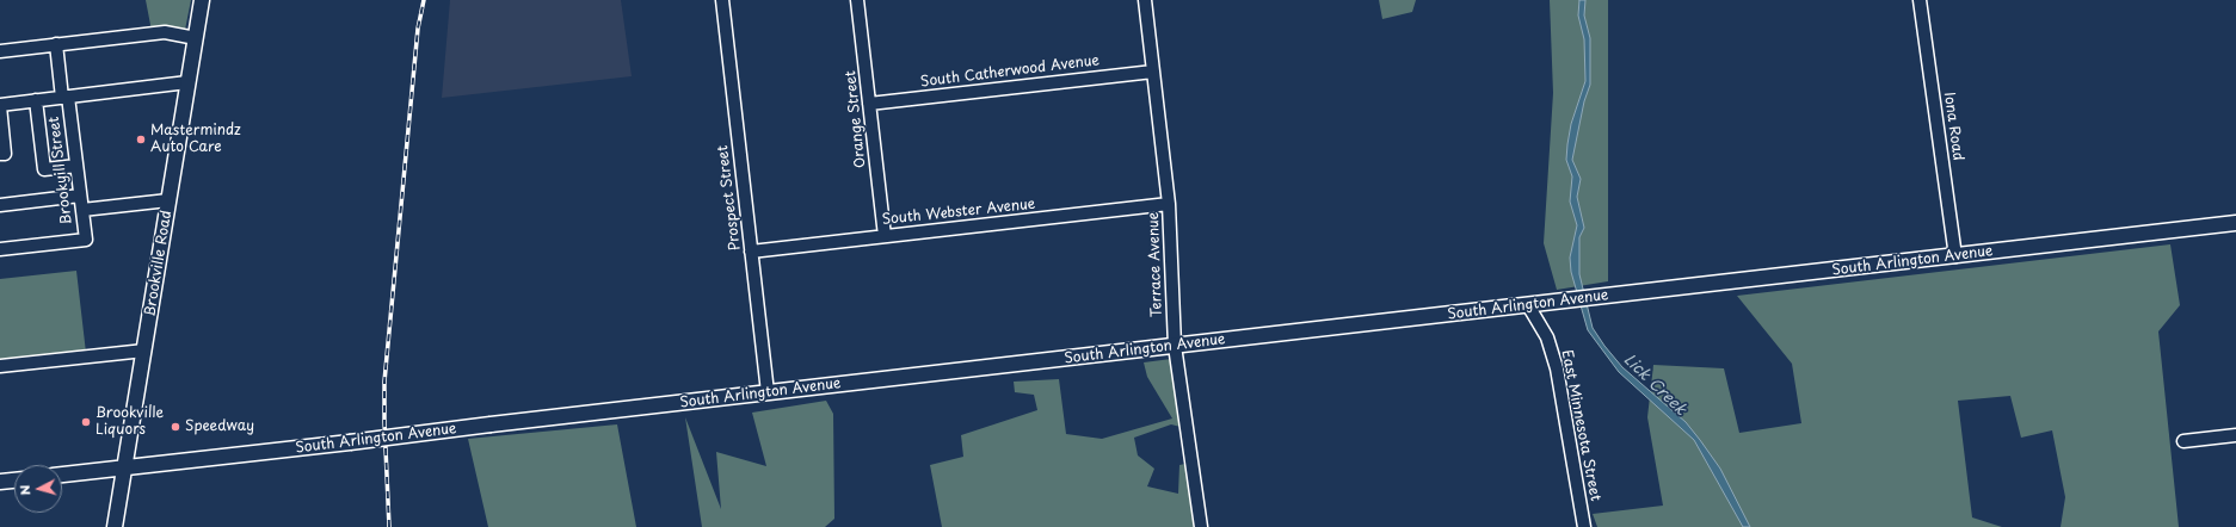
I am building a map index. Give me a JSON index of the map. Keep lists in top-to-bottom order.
{
  "streets": {
    "main road": ["South Arlington Avenue", "Brookville Road"],
    "street": [
      "South Catherwood Avenue",
      "Orange Street",
      "Iona Road",
      "Brookyill Street",
      "Prospect Street",
      "South Webster Avenue",
      "Terrace Avenue",
      "East Minnesota Street"
    ]
  },
  "crossings": [
    ["South Catherwood Avenue", "Orange Street"],
    ["South Catherwood Avenue", "Terrace Avenue"],
    ["Orange Street", "South Webster Avenue"],
    ["Iona Road", "South Arlington Avenue"],
    ["Prospect Street", "South Webster Avenue"],
    ["Prospect Street", "South Arlington Avenue"],
    ["South Webster Avenue", "Terrace Avenue"],
    ["South Arlington Avenue", "Brookville Road"],
    ["South Arlington Avenue", "Terrace Avenue"],
    ["South Arlington Avenue", "East Minnesota Street"]
  ],
  "water": ["Lick Creek"],
  "places": ["Mastermindz Auto Care", "Brookville Liquors", "Speedway"],
  "north": "left"
}
